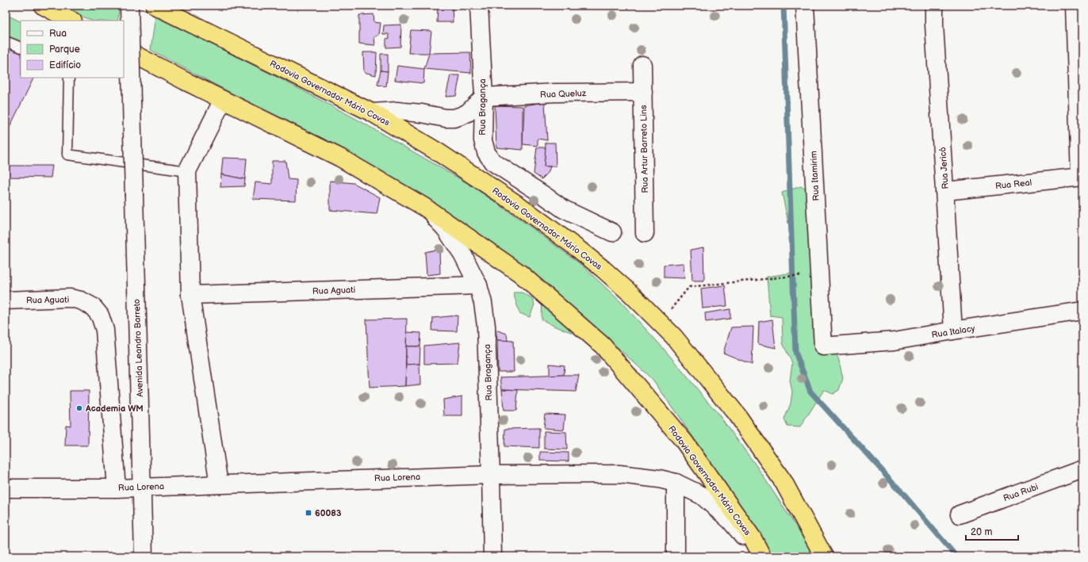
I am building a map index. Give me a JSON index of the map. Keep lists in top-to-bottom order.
{
  "streets": {
    "highway": ["Rodovia Governador Mário Covas"],
    "street": [
      "Rua Queluz",
      "Rua Bragança",
      "Rua Artur Barreto Lins",
      "Rua Jericó",
      "Rua Itamirim",
      "Rua Real",
      "Rua Aguati",
      "Rua Italacy",
      "Avenida Leandro Barreto",
      "Rua Lorena",
      "Rua Rubi"
    ]
  },
  "crossings": [
    ["Rodovia Governador Mário Covas", "Rua Bragança"],
    ["Rodovia Governador Mário Covas", "Rua Lorena"],
    ["Rua Queluz", "Rua Bragança"],
    ["Rua Queluz", "Rua Artur Barreto Lins"],
    ["Rua Bragança", "Rua Aguati"],
    ["Rua Bragança", "Rua Lorena"],
    ["Rua Jericó", "Rua Real"],
    ["Rua Jericó", "Rua Italacy"],
    ["Rua Itamirim", "Rua Italacy"],
    ["Rua Aguati", "Rua Lorena"],
    ["Avenida Leandro Barreto", "Rua Lorena"]
  ],
  "places": {
    "other": ["Academia WM"],
    "transit": ["60083"]
  },
  "legend": ["Rua", "Parque", "Edifício"],
  "scale_bar": "20 m"
}
